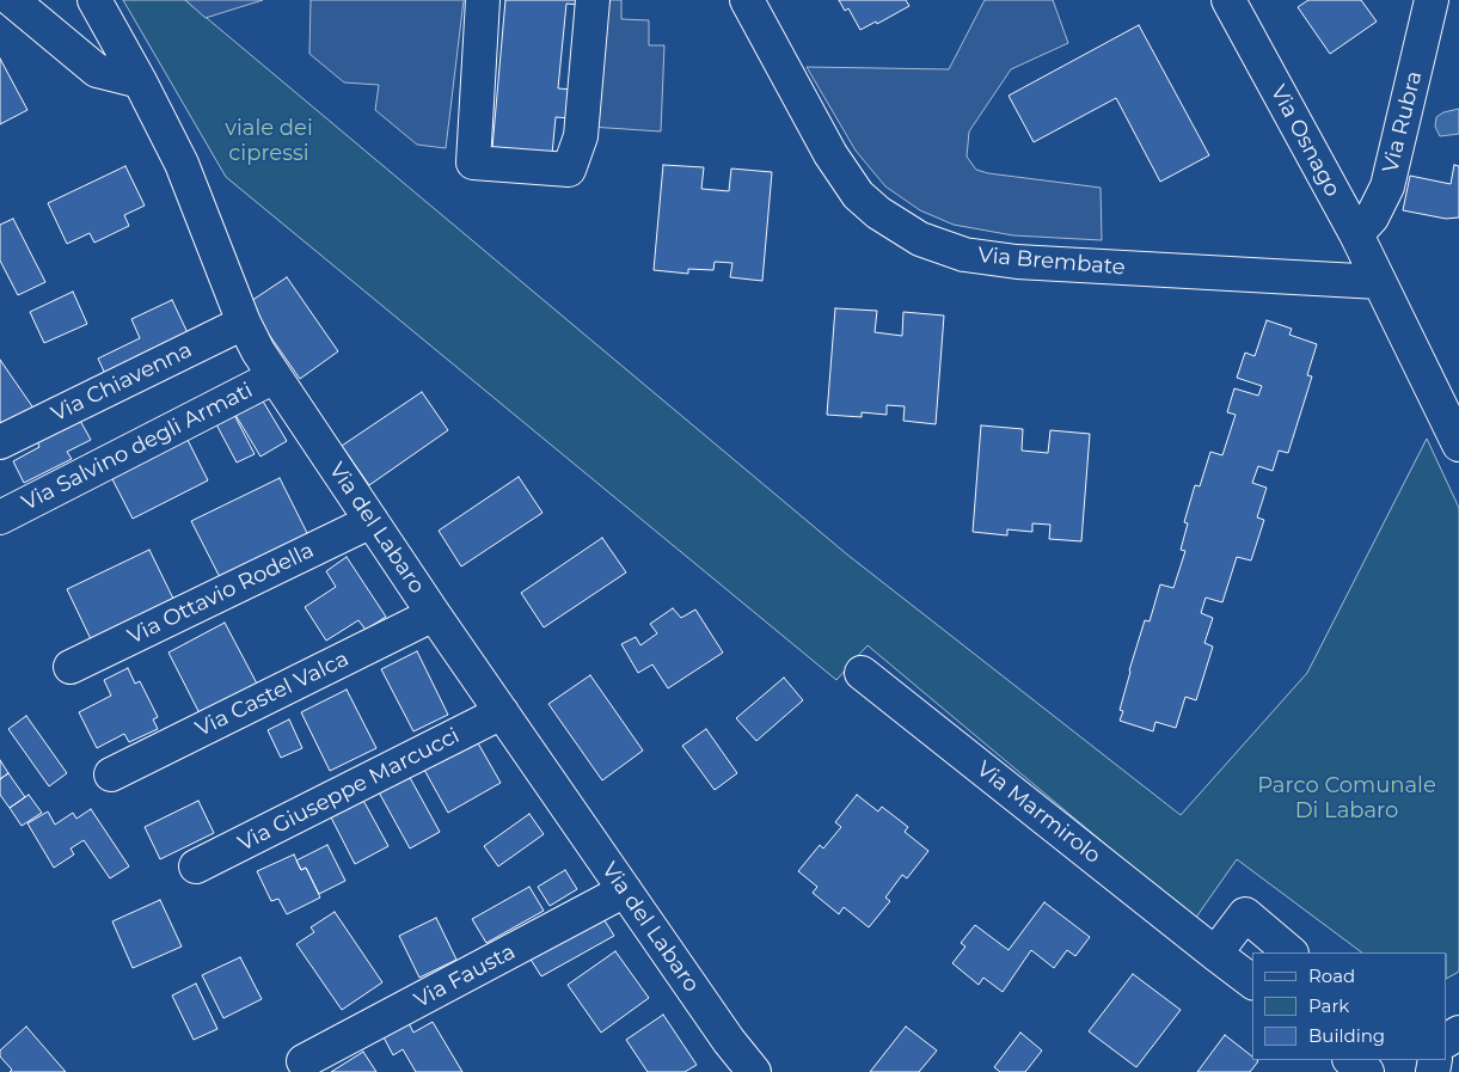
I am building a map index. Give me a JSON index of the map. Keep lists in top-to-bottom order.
{
  "streets": {
    "street": [
      "Via Rubra",
      "Via Osnago",
      "Via Brembate",
      "Via Chiavenna",
      "Via Salvino degli Armati",
      "Via del Labaro",
      "Via Ottavio Rodella",
      "Via Castel Valca",
      "Via Giuseppe Marcucci",
      "Via Marmirolo",
      "Via Fausta"
    ]
  },
  "crossings": [
    ["Via Rubra", "Via Osnago"],
    ["Via Osnago", "Via Brembate"],
    ["Via Chiavenna", "Via del Labaro"],
    ["Via Salvino degli Armati", "Via del Labaro"],
    ["Via del Labaro", "Via Ottavio Rodella"],
    ["Via del Labaro", "Via Castel Valca"],
    ["Via del Labaro", "Via Giuseppe Marcucci"],
    ["Via del Labaro", "Via Fausta"]
  ],
  "parks": ["viale dei cipressi", "Parco Comunale Di Labaro"],
  "legend": ["Road", "Park", "Building"]
}
